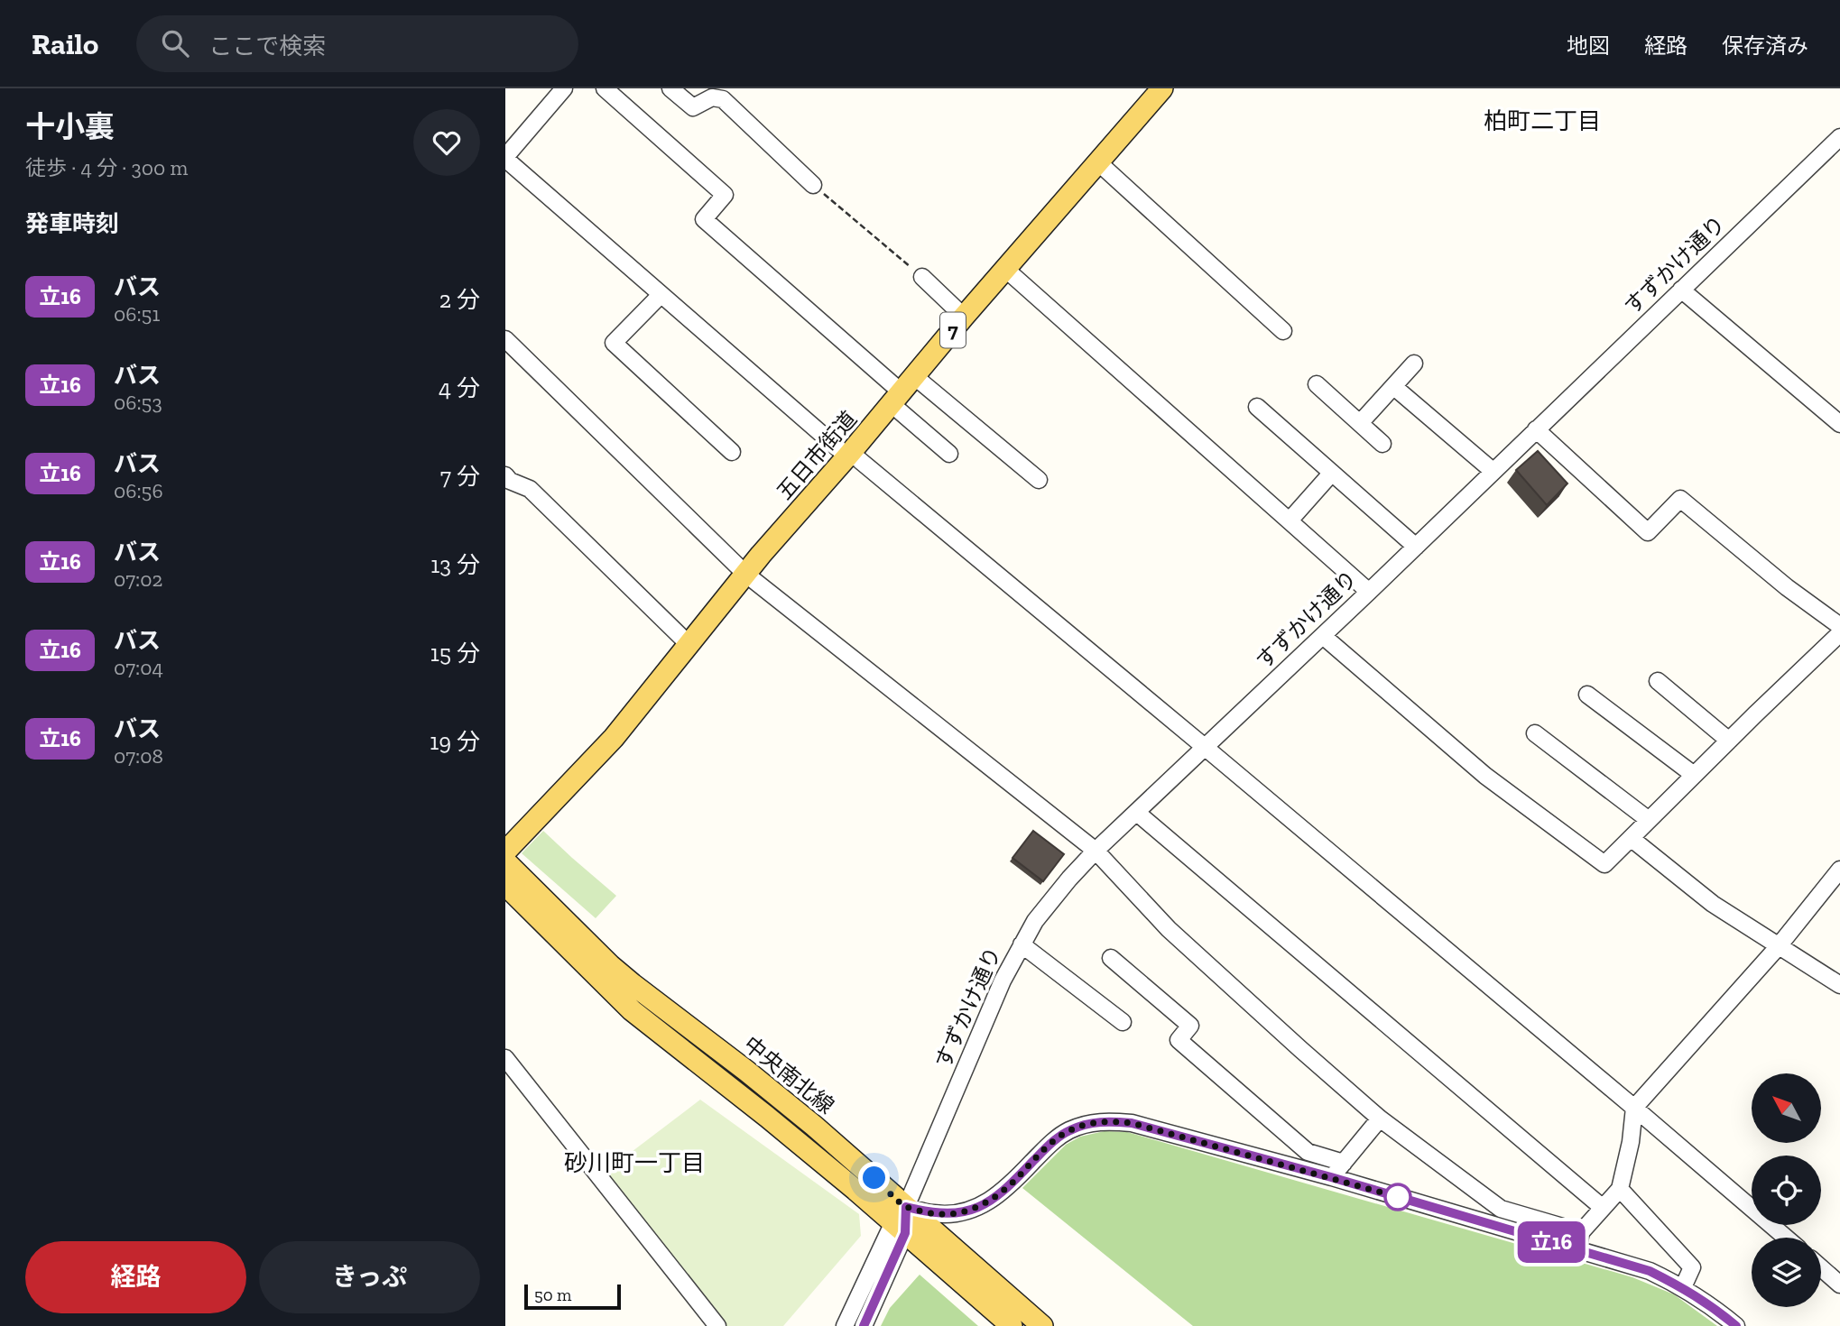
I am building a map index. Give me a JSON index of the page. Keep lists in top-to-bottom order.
{
  "streets": {
    "main road": ["7", "五日市街道", "中央南北線"],
    "street": ["すずかけ通り"]
  },
  "crossings": [
    ["すずかけ通り", "中央南北線"]
  ],
  "districts": ["柏町二丁目", "砂川町一丁目"],
  "lines": ["bus line 立16"],
  "scale_bar": "50 m",
  "north": "top left",
  "page": {
    "header": "Railo",
    "search": "ここで検索",
    "nav": ["地図", "経路", "保存済み"],
    "heading": [
      ["十小裏", "徒歩 · 4 分 · 300 m"],
      "発車時刻"
    ],
    "on_map": "立16",
    "list": [
      {
        "mark": "立16",
        "name": "バス",
        "note": "06:51",
        "value": "2 分"
      },
      {
        "mark": "立16",
        "name": "バス",
        "note": "06:53",
        "value": "4 分"
      },
      {
        "mark": "立16",
        "name": "バス",
        "note": "06:56",
        "value": "7 分"
      },
      {
        "mark": "立16",
        "name": "バス",
        "note": "07:02",
        "value": "13 分"
      },
      {
        "mark": "立16",
        "name": "バス",
        "note": "07:04",
        "value": "15 分"
      },
      {
        "mark": "立16",
        "name": "バス",
        "note": "07:08",
        "value": "19 分"
      }
    ],
    "buttons": ["経路", "きっぷ"],
    "scale": "50 m"
  }
}
